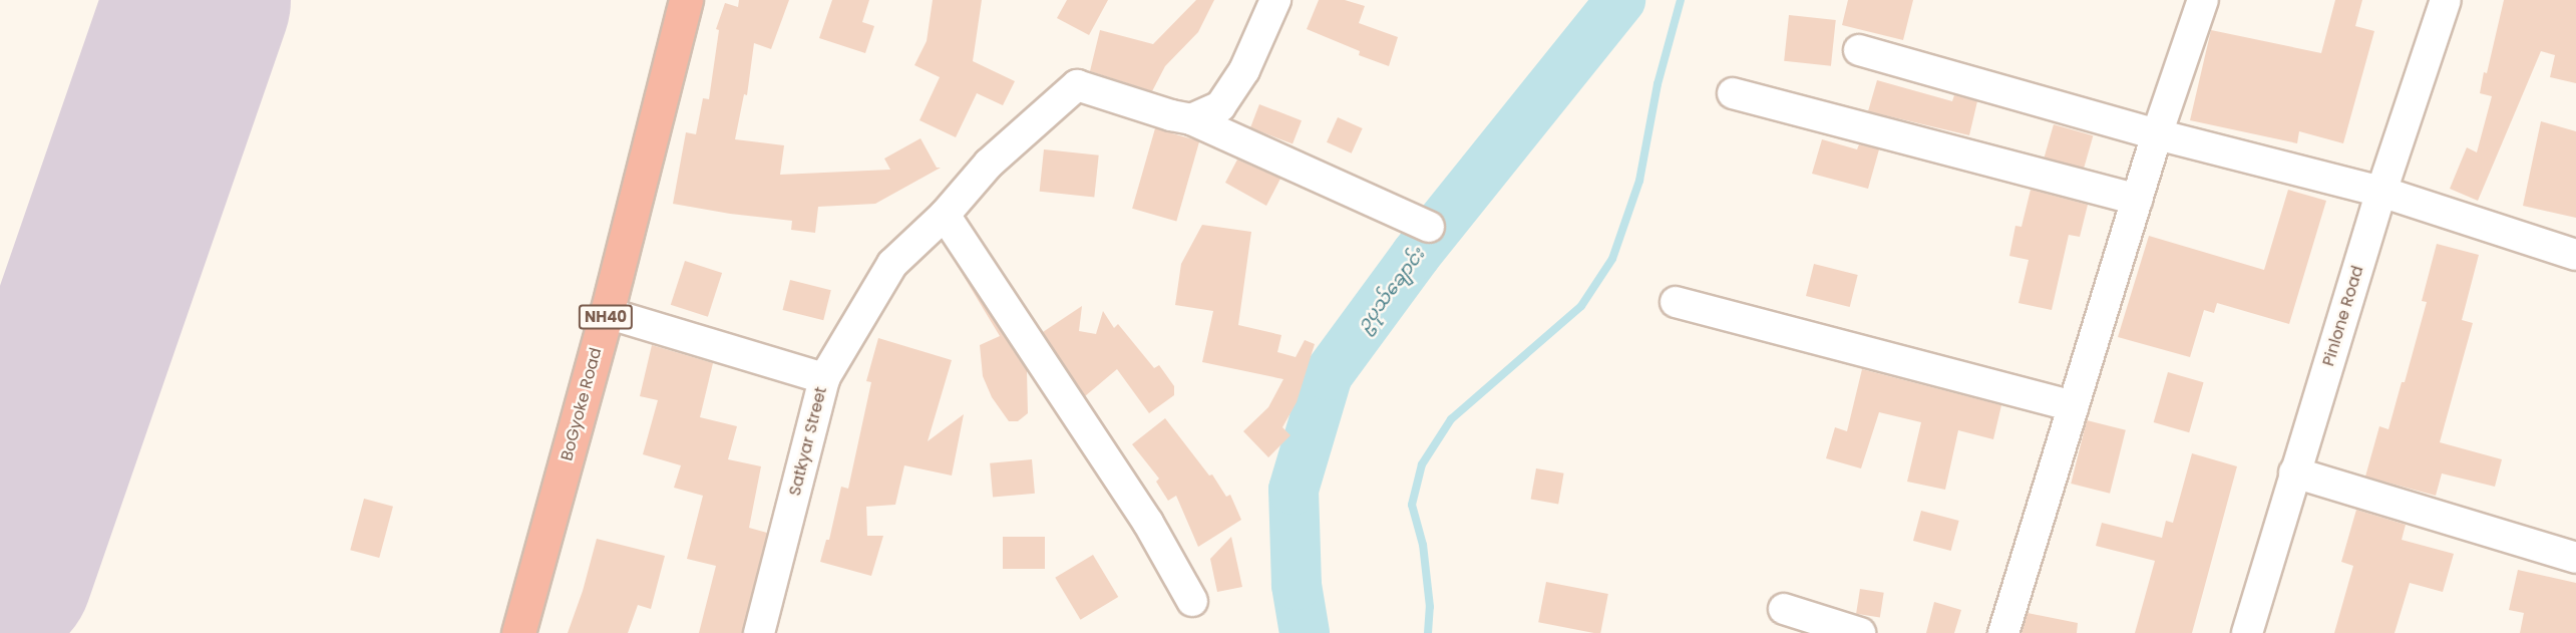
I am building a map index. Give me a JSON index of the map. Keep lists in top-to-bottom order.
{
  "streets": {
    "highway": ["NH40", "BoGyoke Road"],
    "street": ["Pinlone Road", "Satkyar Street"]
  },
  "water": ["ဥပုသ်ချောင်း"]
}
